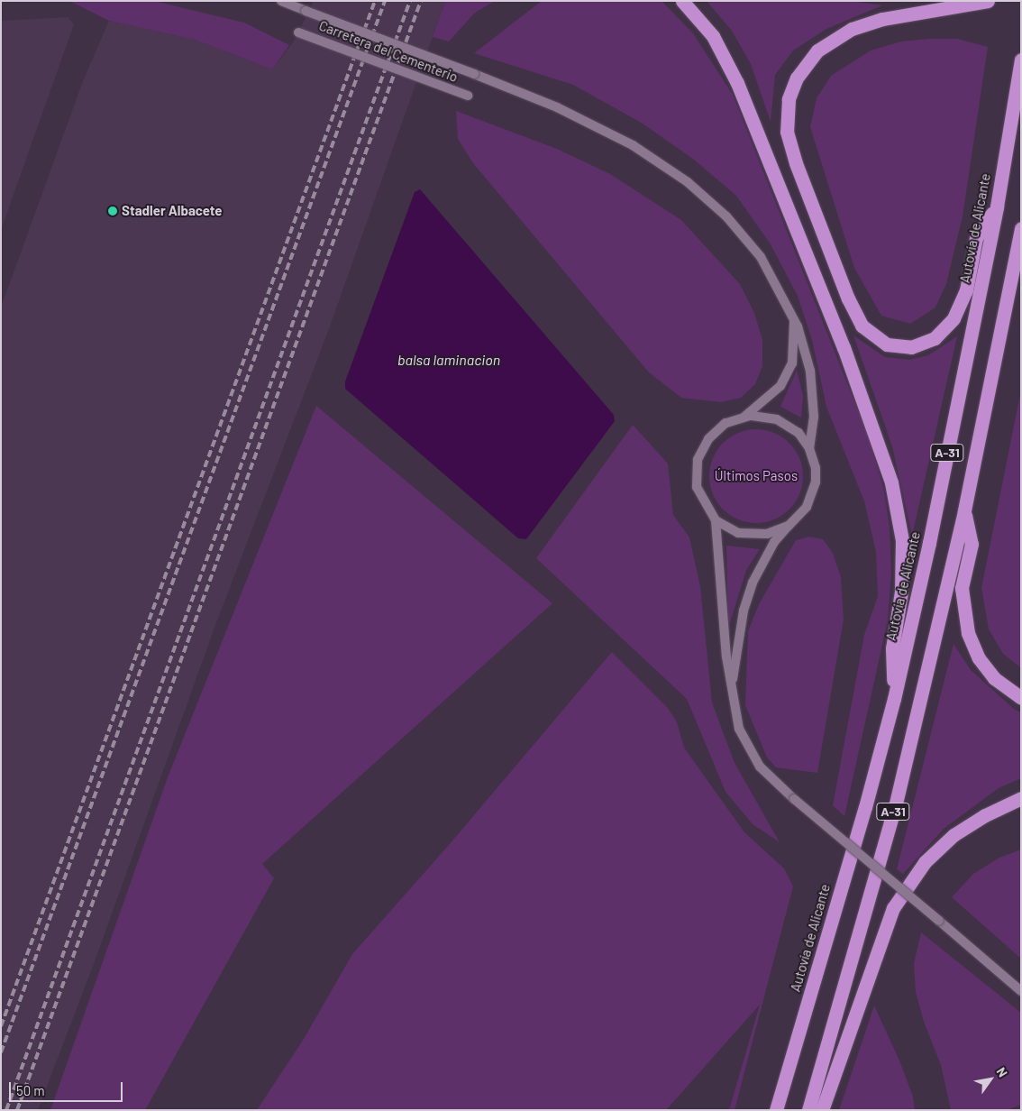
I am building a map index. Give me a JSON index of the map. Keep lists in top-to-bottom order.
{
  "streets": {
    "highway": ["Autovía de Alicante", "A-31"],
    "street": ["Carretera del Cementerio"]
  },
  "water": ["balsa laminacion"],
  "parks": ["Últimos Pasos"],
  "places": ["Stadler Albacete"],
  "scale_bar": "50 m",
  "north": "top right"
}
